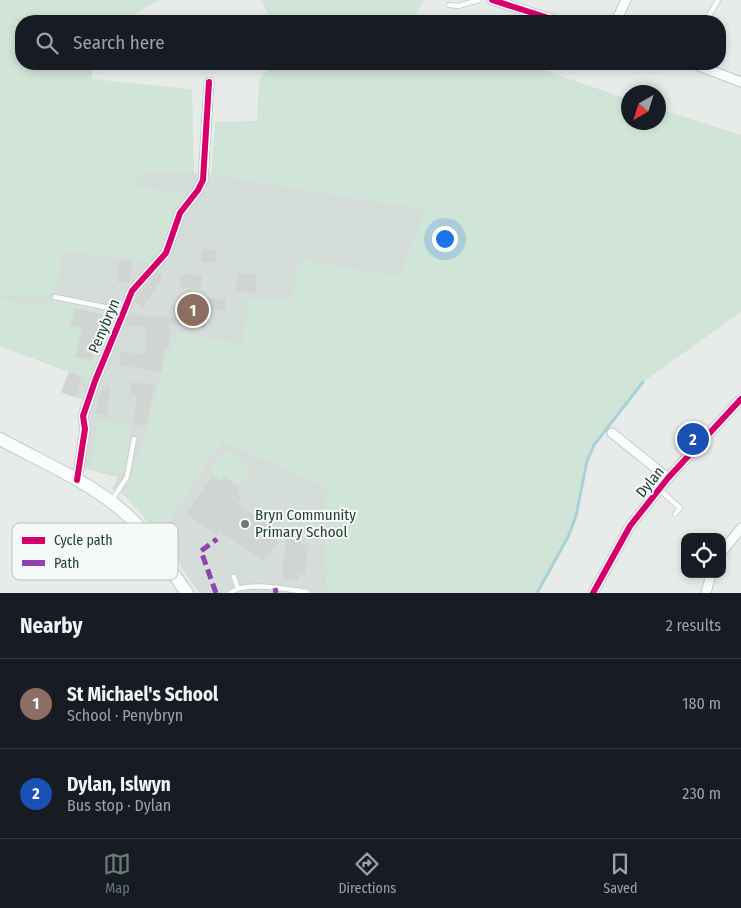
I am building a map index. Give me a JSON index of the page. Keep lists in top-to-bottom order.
{
  "streets": {
    "street": ["Penybryn", "Dylan"]
  },
  "places": ["Bryn Community Primary School"],
  "legend": ["Cycle path", "Path"],
  "north": "bottom left",
  "page": {
    "search": "Search here",
    "pins": ["1", "2"],
    "heading": ["Nearby", "2 results"],
    "list": [
      {
        "mark": "1",
        "name": "St Michael's School",
        "note": "School · Penybryn",
        "value": "180 m"
      },
      {
        "mark": "2",
        "name": "Dylan, Islwyn",
        "note": "Bus stop · Dylan",
        "value": "230 m"
      }
    ],
    "nav": ["Map", "Directions", "Saved"]
  }
}
